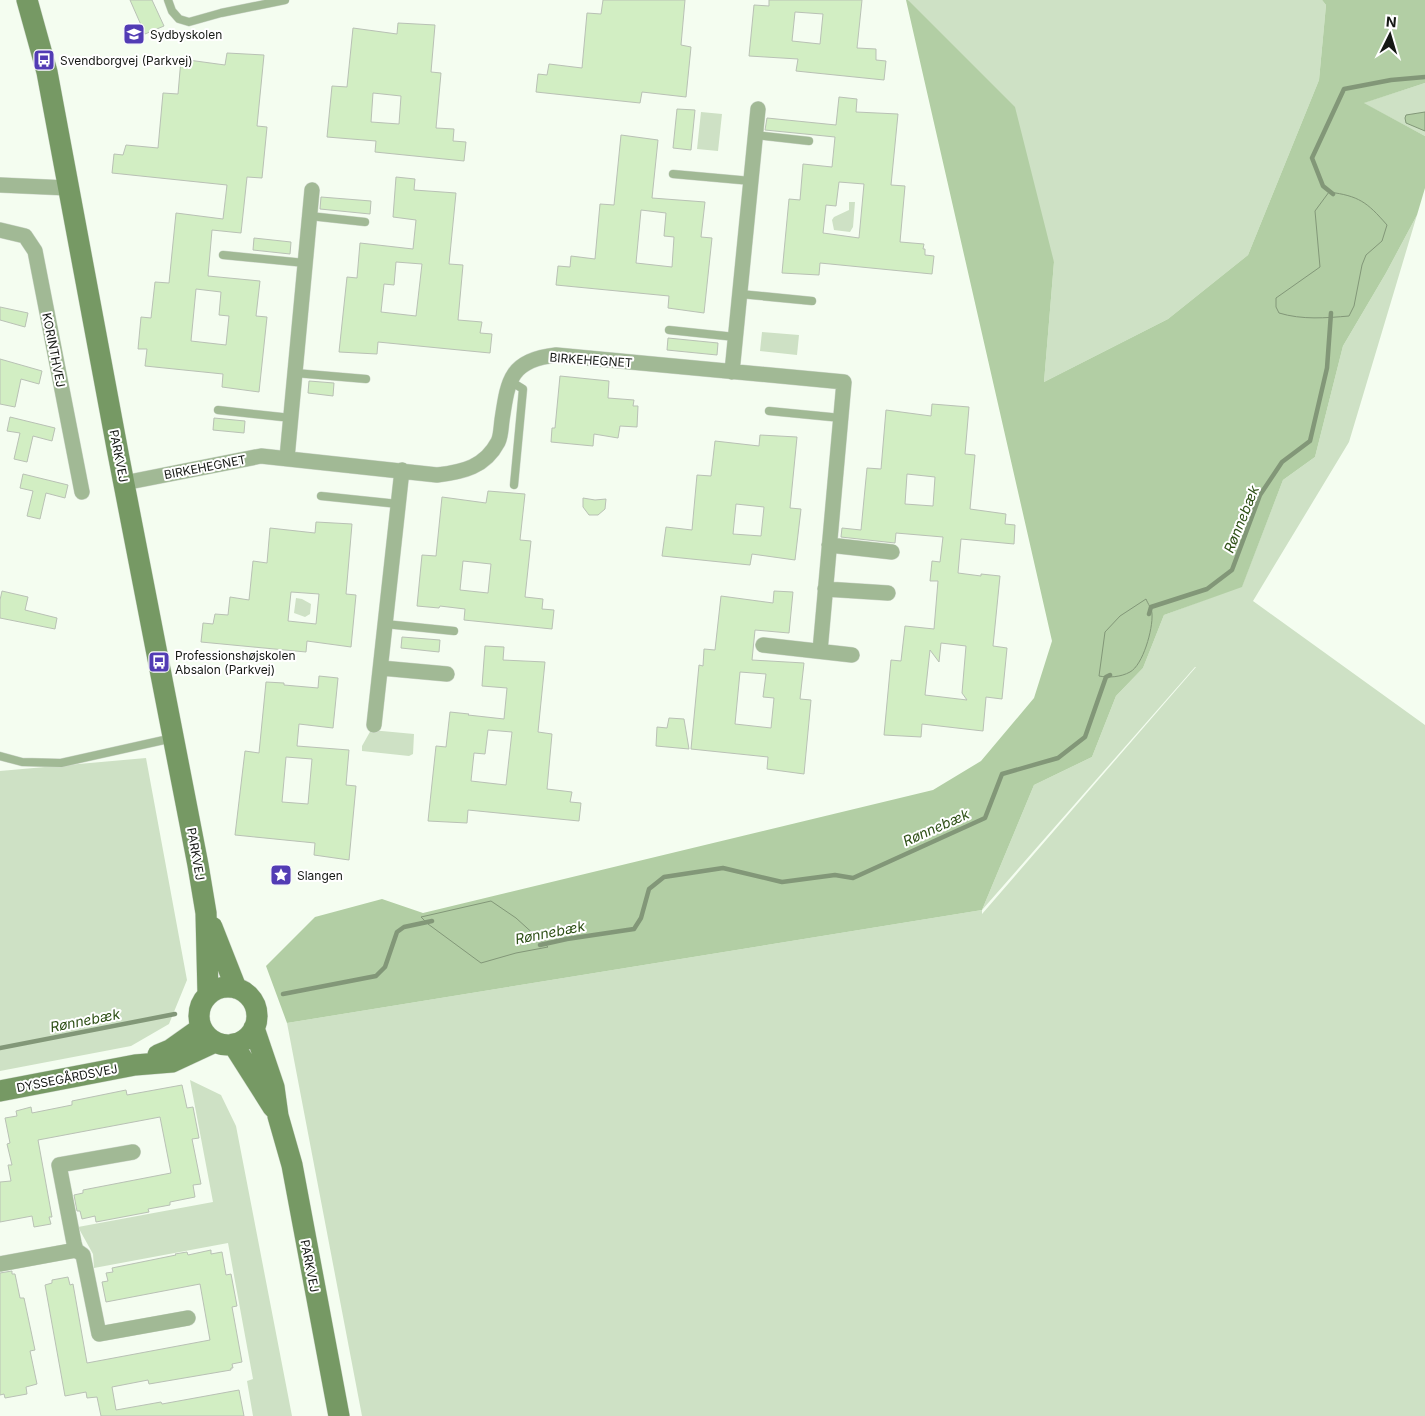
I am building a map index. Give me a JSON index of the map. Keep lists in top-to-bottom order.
{
  "streets": {
    "street": [
      "KORINTHVEJ",
      "BIRKEHEGNET",
      "PARKVEJ",
      "DYSSEGÅRDSVEJ"
    ]
  },
  "crossings": [
    ["BIRKEHEGNET", "PARKVEJ"],
    ["PARKVEJ", "DYSSEGÅRDSVEJ"]
  ],
  "water": ["Rønnebæk"],
  "places": {
    "school or university": ["Sydbyskolen"],
    "bus stop": ["Svendborgvej (Parkvej)", "Professionshøjskolen Absalon (Parkvej)"],
    "place": ["Slangen"]
  },
  "north": "top"
}
